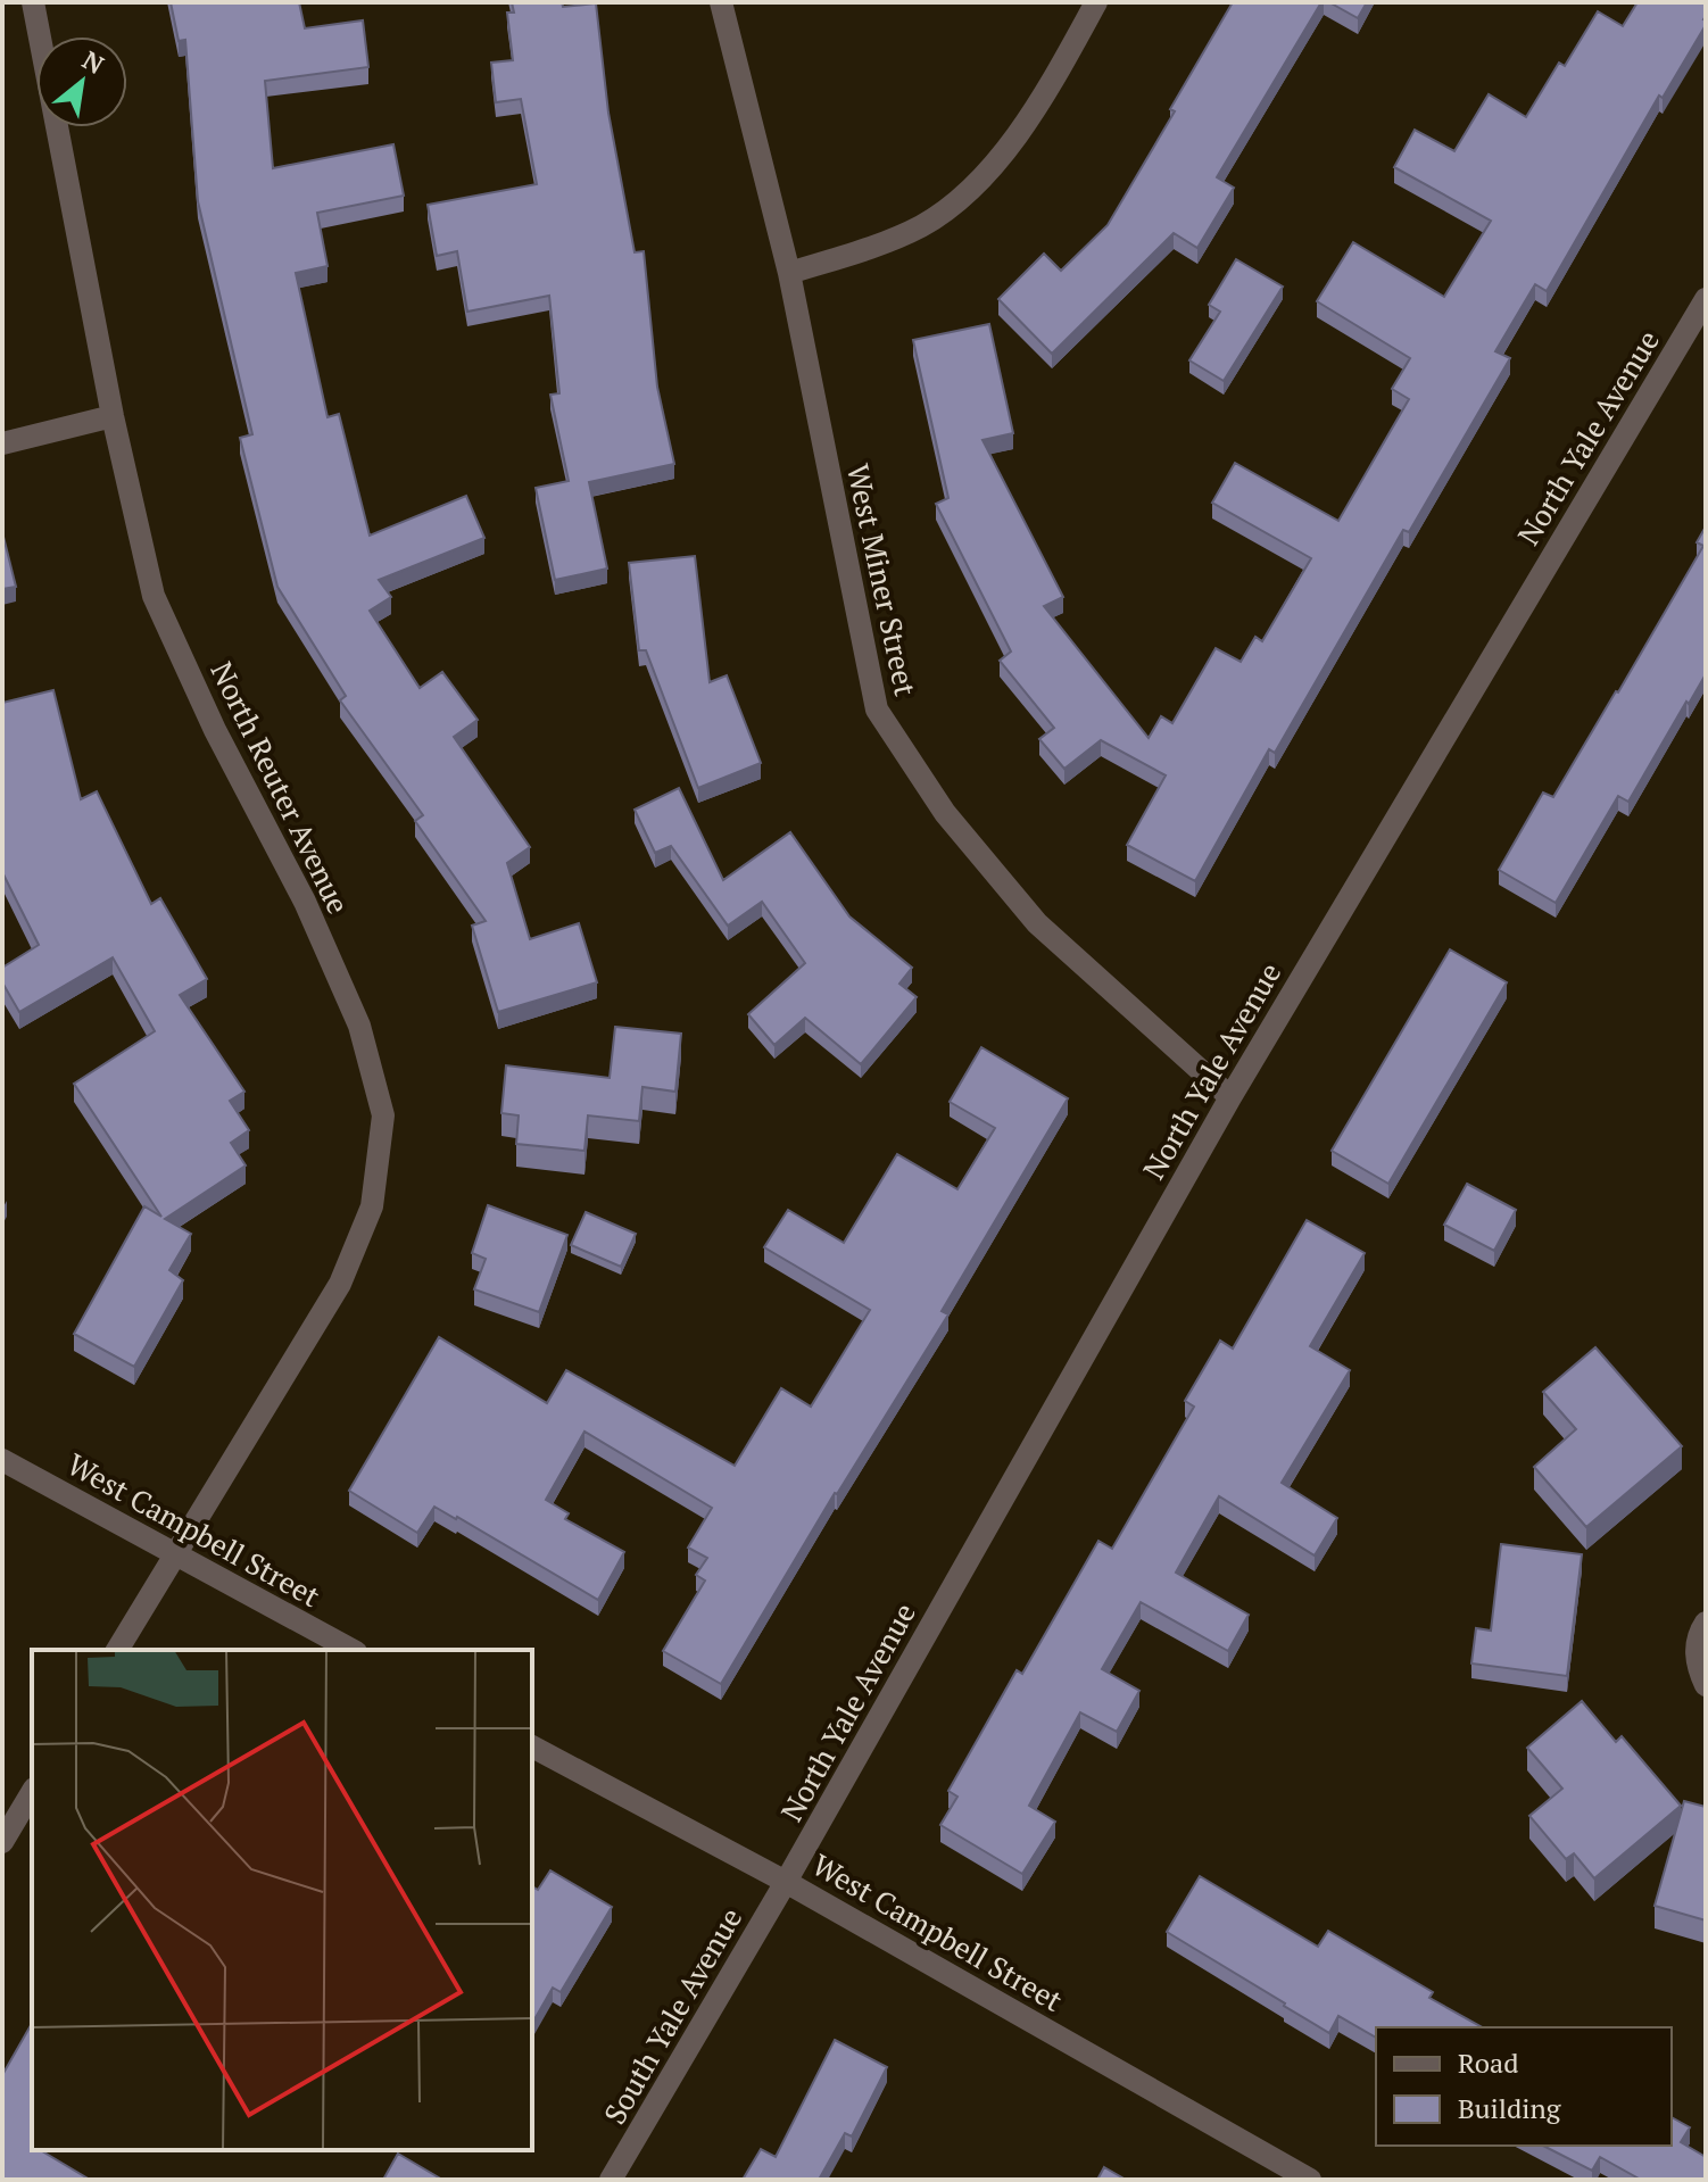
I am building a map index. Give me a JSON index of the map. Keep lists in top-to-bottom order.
{
  "streets": {
    "street": [
      "North Yale Avenue",
      "West Miner Street",
      "North Reuter Avenue",
      "West Campbell Street",
      "South Yale Avenue"
    ]
  },
  "crossings": [
    ["North Yale Avenue", "West Miner Street"],
    ["North Yale Avenue", "West Campbell Street"],
    ["North Yale Avenue", "South Yale Avenue"],
    ["North Reuter Avenue", "West Campbell Street"],
    ["West Campbell Street", "South Yale Avenue"]
  ],
  "legend": ["Road", "Building"],
  "north": "top right"
}
